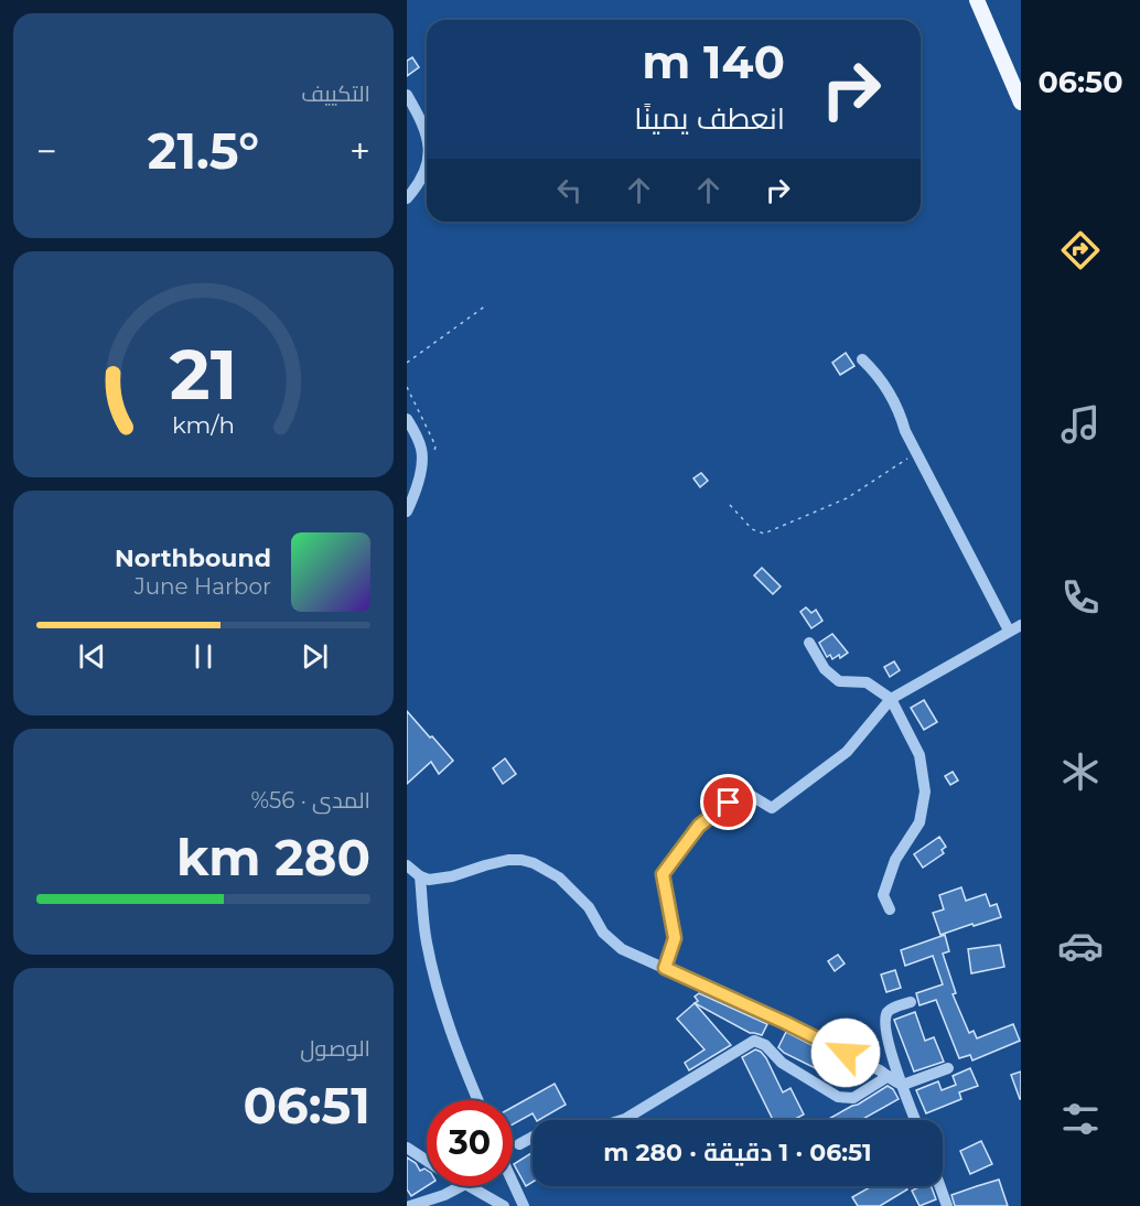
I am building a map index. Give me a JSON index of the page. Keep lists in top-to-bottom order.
{
  "page": {
    "tabs": "06:50",
    "tile": [
      "التكييف",
      ["المدى · 56%", "280 km"],
      ["الوصول", "06:51"]
    ],
    "turn": ["140 m", "انعطف يمينًا"],
    "heat": ["−", "21.5°", "+"],
    "song": ["Northbound", "June Harbor"],
    "limit": "30",
    "trip": "06:51 · 1 دقيقة · 280 m",
    "gauge": ["21", "km/h"]
  }
}
